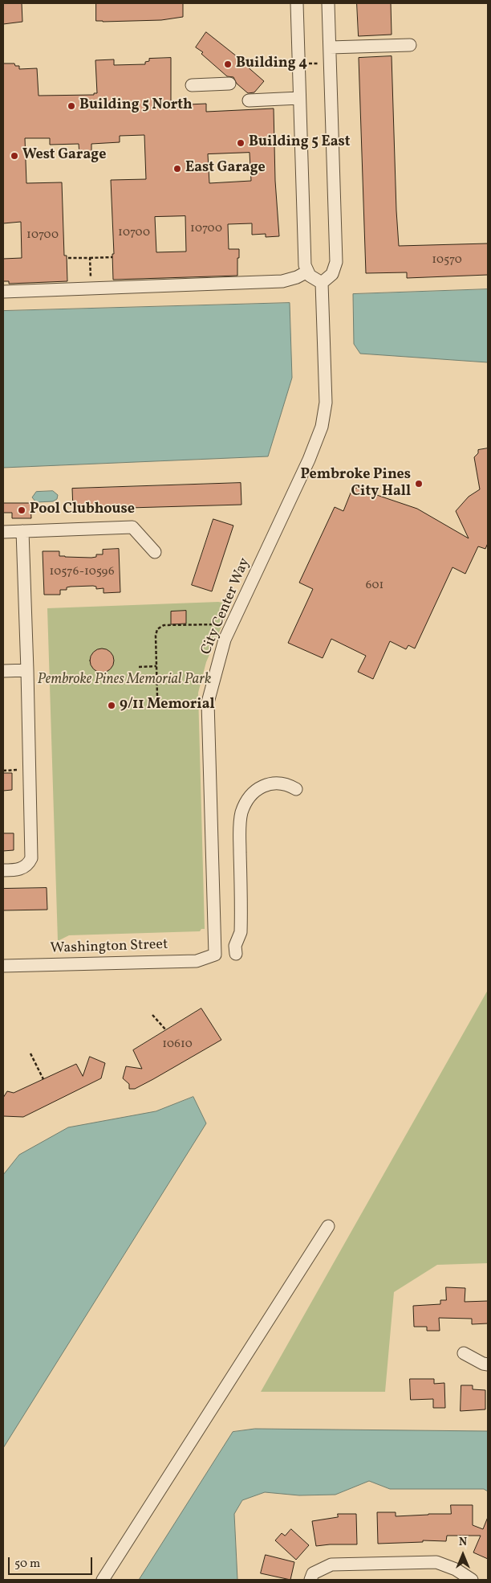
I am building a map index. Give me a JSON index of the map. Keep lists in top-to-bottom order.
{
  "streets": {
    "street": ["City Center Way", "Washington Street"]
  },
  "crossings": [
    ["City Center Way", "Washington Street"]
  ],
  "parks": ["Pembroke Pines Memorial Park"],
  "places": [
    "Building 4",
    "Building 5 North",
    "Building 5 East",
    "West Garage",
    "East Garage",
    "Pembroke Pines City Hall",
    "Pool Clubhouse",
    "9/11 Memorial"
  ],
  "house_numbers": [
    "10700",
    "10700",
    "10700",
    "10570",
    "10576-10596",
    "601",
    "10610"
  ],
  "scale_bar": "50 m",
  "north": "top"
}
